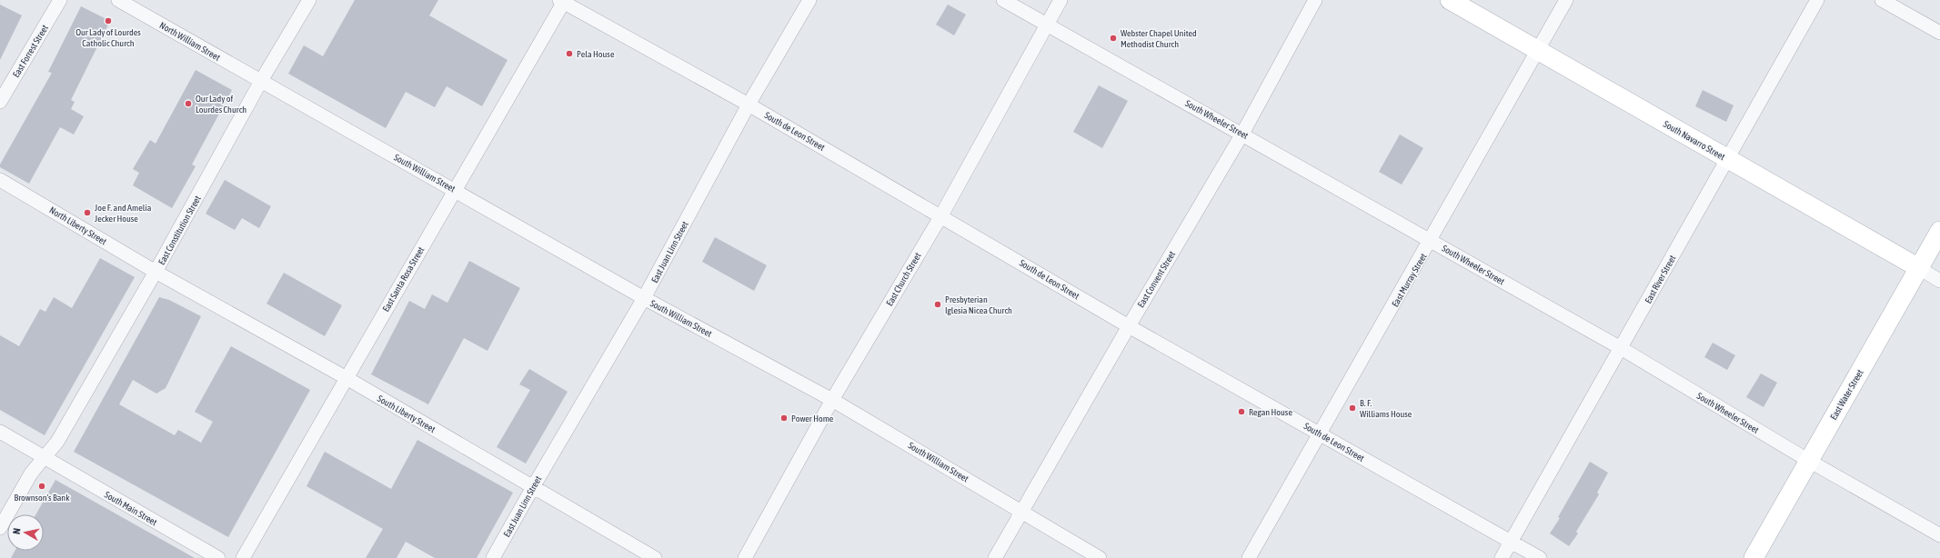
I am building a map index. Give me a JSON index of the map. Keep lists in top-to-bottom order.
{
  "streets": {
    "street": [
      "North William Street",
      "East Forrest Street",
      "South Wheeler Street",
      "South de Leon Street",
      "South Navarro Street",
      "South William Street",
      "North Liberty Street",
      "East Constitution Street",
      "East Juan Linn Street",
      "East Santa Rosa Street",
      "East Church Street",
      "East Convent Street",
      "East River Street",
      "East Murray Street",
      "East Water Street",
      "South Liberty Street",
      "South Main Street"
    ]
  },
  "crossings": [
    ["North William Street", "South William Street"],
    ["North William Street", "East Constitution Street"],
    ["South Wheeler Street", "East Church Street"],
    ["South Wheeler Street", "East Convent Street"],
    ["South Wheeler Street", "East River Street"],
    ["South Wheeler Street", "East Murray Street"],
    ["South Wheeler Street", "East Water Street"],
    ["South de Leon Street", "East Juan Linn Street"],
    ["South de Leon Street", "East Santa Rosa Street"],
    ["South de Leon Street", "East Church Street"],
    ["South de Leon Street", "East Convent Street"],
    ["South de Leon Street", "East River Street"],
    ["South de Leon Street", "East Murray Street"],
    ["South Navarro Street", "East River Street"],
    ["South Navarro Street", "East Murray Street"],
    ["South Navarro Street", "East Water Street"],
    ["South William Street", "East Constitution Street"],
    ["South William Street", "East Juan Linn Street"],
    ["South William Street", "East Santa Rosa Street"],
    ["South William Street", "East Church Street"],
    ["South William Street", "East Convent Street"],
    ["North Liberty Street", "East Constitution Street"],
    ["North Liberty Street", "South Liberty Street"],
    ["East Constitution Street", "South Liberty Street"],
    ["East Constitution Street", "South Main Street"],
    ["East Juan Linn Street", "South Liberty Street"],
    ["East Santa Rosa Street", "South Liberty Street"]
  ],
  "places": [
    "Our Lady of Lourdes Catholic Church",
    "Webster Chapel United Methodist Church",
    "Pela House",
    "Our Lady of Lourdes Church",
    "Joe F. and Amelia Jecker House",
    "Presbyterian Iglesia Nicea Church",
    "B. F. Williams House",
    "Regan House",
    "Power Home",
    "Brownson's Bank"
  ],
  "north": "left"
}
